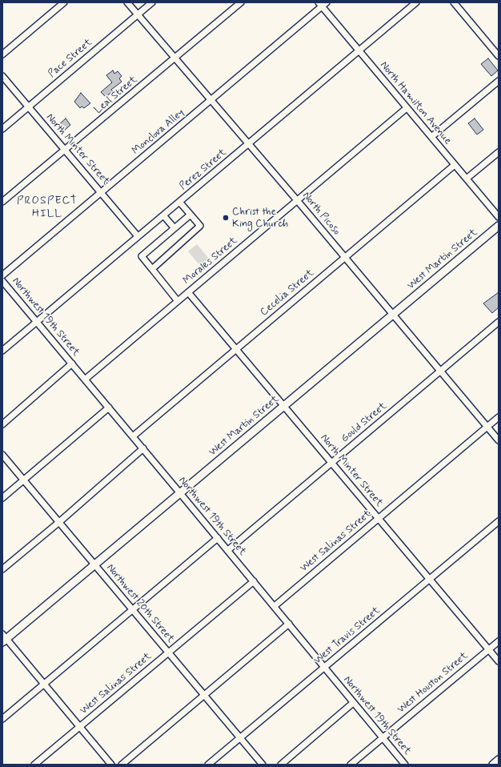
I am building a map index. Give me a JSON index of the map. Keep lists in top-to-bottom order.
{
  "streets": {
    "main road": ["West Martin Street"],
    "street": [
      "Pace Street",
      "Leal Street",
      "North Hamilton Avenue",
      "Monclova Alley",
      "North Minter Street",
      "Perez Street",
      "North Picoso",
      "Morales Street",
      "Cecelia Street",
      "Northwest 19th Street",
      "Gould Street",
      "West Salinas Street",
      "Northwest 20th Street",
      "West Travis Street",
      "West Houston Street"
    ]
  },
  "crossings": [
    ["Pace Street", "North Minter Street"],
    ["Pace Street", "North Picoso"],
    ["Leal Street", "North Minter Street"],
    ["Leal Street", "North Picoso"],
    ["North Hamilton Avenue", "Monclova Alley"],
    ["North Hamilton Avenue", "Perez Street"],
    ["North Hamilton Avenue", "Morales Street"],
    ["North Hamilton Avenue", "Cecelia Street"],
    ["Monclova Alley", "North Minter Street"],
    ["Monclova Alley", "North Picoso"],
    ["North Minter Street", "Perez Street"],
    ["North Minter Street", "West Martin Street"],
    ["North Minter Street", "Morales Street"],
    ["North Minter Street", "Cecelia Street"],
    ["North Minter Street", "Gould Street"],
    ["North Minter Street", "West Salinas Street"],
    ["North Minter Street", "West Travis Street"],
    ["North Minter Street", "West Houston Street"],
    ["Perez Street", "North Picoso"],
    ["Perez Street", "Northwest 19th Street"],
    ["North Picoso", "West Martin Street"],
    ["North Picoso", "Morales Street"],
    ["North Picoso", "Cecelia Street"],
    ["North Picoso", "Gould Street"],
    ["North Picoso", "West Salinas Street"],
    ["West Martin Street", "Northwest 19th Street"],
    ["West Martin Street", "Northwest 20th Street"],
    ["Morales Street", "Northwest 19th Street"],
    ["Cecelia Street", "Northwest 19th Street"],
    ["Northwest 19th Street", "Gould Street"],
    ["Northwest 19th Street", "West Salinas Street"],
    ["Northwest 19th Street", "West Travis Street"],
    ["Northwest 19th Street", "West Houston Street"],
    ["West Salinas Street", "Northwest 20th Street"],
    ["Northwest 20th Street", "West Travis Street"]
  ],
  "districts": ["PROSPECT HILL"],
  "places": ["Christ the King Church"]
}
